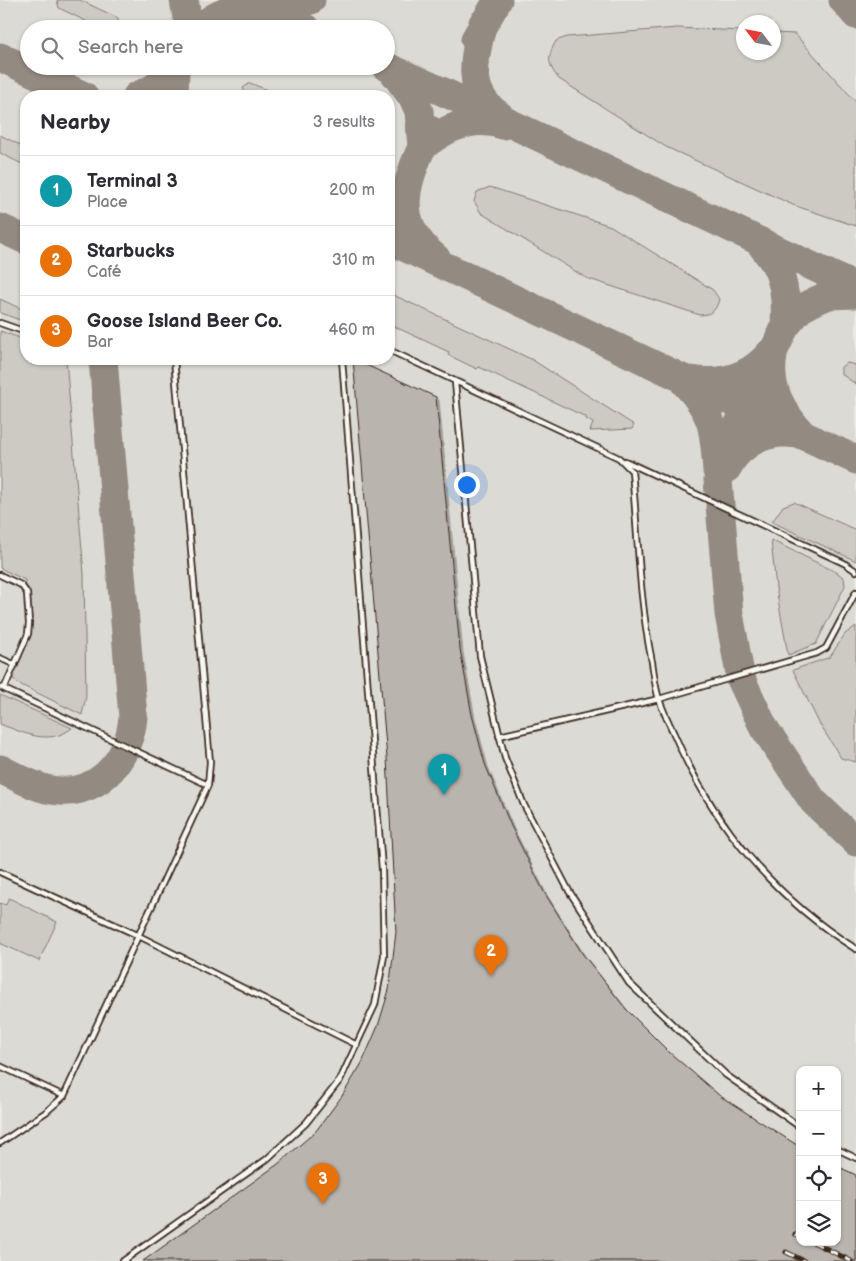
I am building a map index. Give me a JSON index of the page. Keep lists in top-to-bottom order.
{
  "north": "top left",
  "page": {
    "search": "Search here",
    "heading": ["Nearby", "3 results"],
    "list": [
      {
        "mark": "1",
        "name": "Terminal 3",
        "note": "Place",
        "value": "200 m"
      },
      {
        "mark": "2",
        "name": "Starbucks",
        "note": "Café",
        "value": "310 m"
      },
      {
        "mark": "3",
        "name": "Goose Island Beer Co.",
        "note": "Bar",
        "value": "460 m"
      }
    ],
    "pins": ["1", "2", "3"],
    "map_buttons": ["+", "−"]
  }
}
